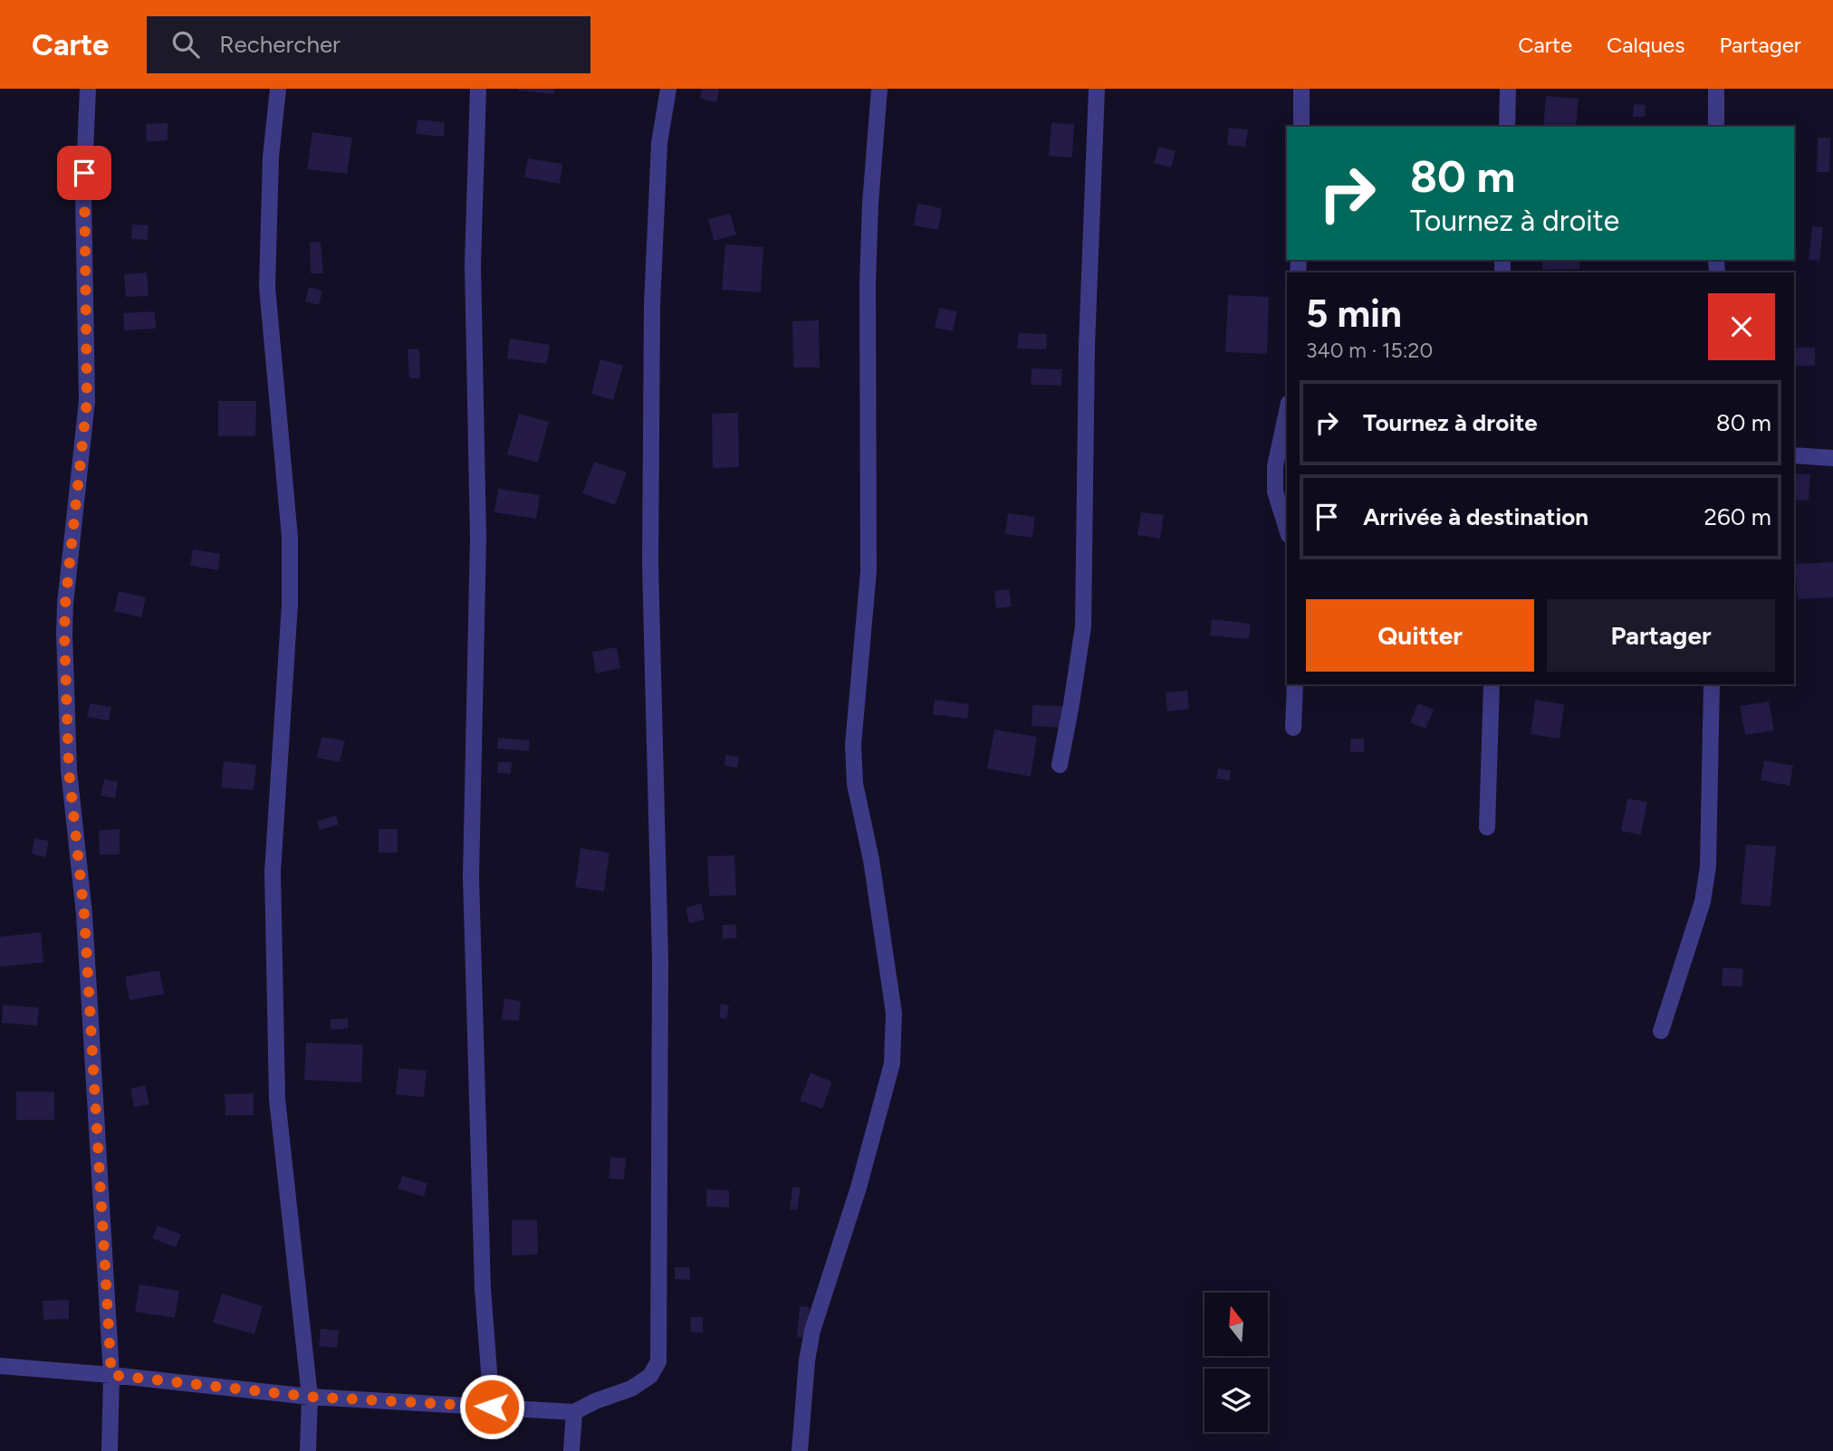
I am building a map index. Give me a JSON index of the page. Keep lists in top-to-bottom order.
{
  "north": "top",
  "page": {
    "header": "Carte",
    "search": "Rechercher",
    "nav": ["Carte", "Calques", "Partager"],
    "turn": ["80 m", "Tournez à droite"],
    "heading": ["5 min", "340 m · 15:20"],
    "list": [
      {
        "name": "Tournez à droite",
        "value": "80 m"
      },
      {
        "name": "Arrivée à destination",
        "value": "260 m"
      }
    ],
    "buttons": ["Quitter", "Partager"]
  }
}
